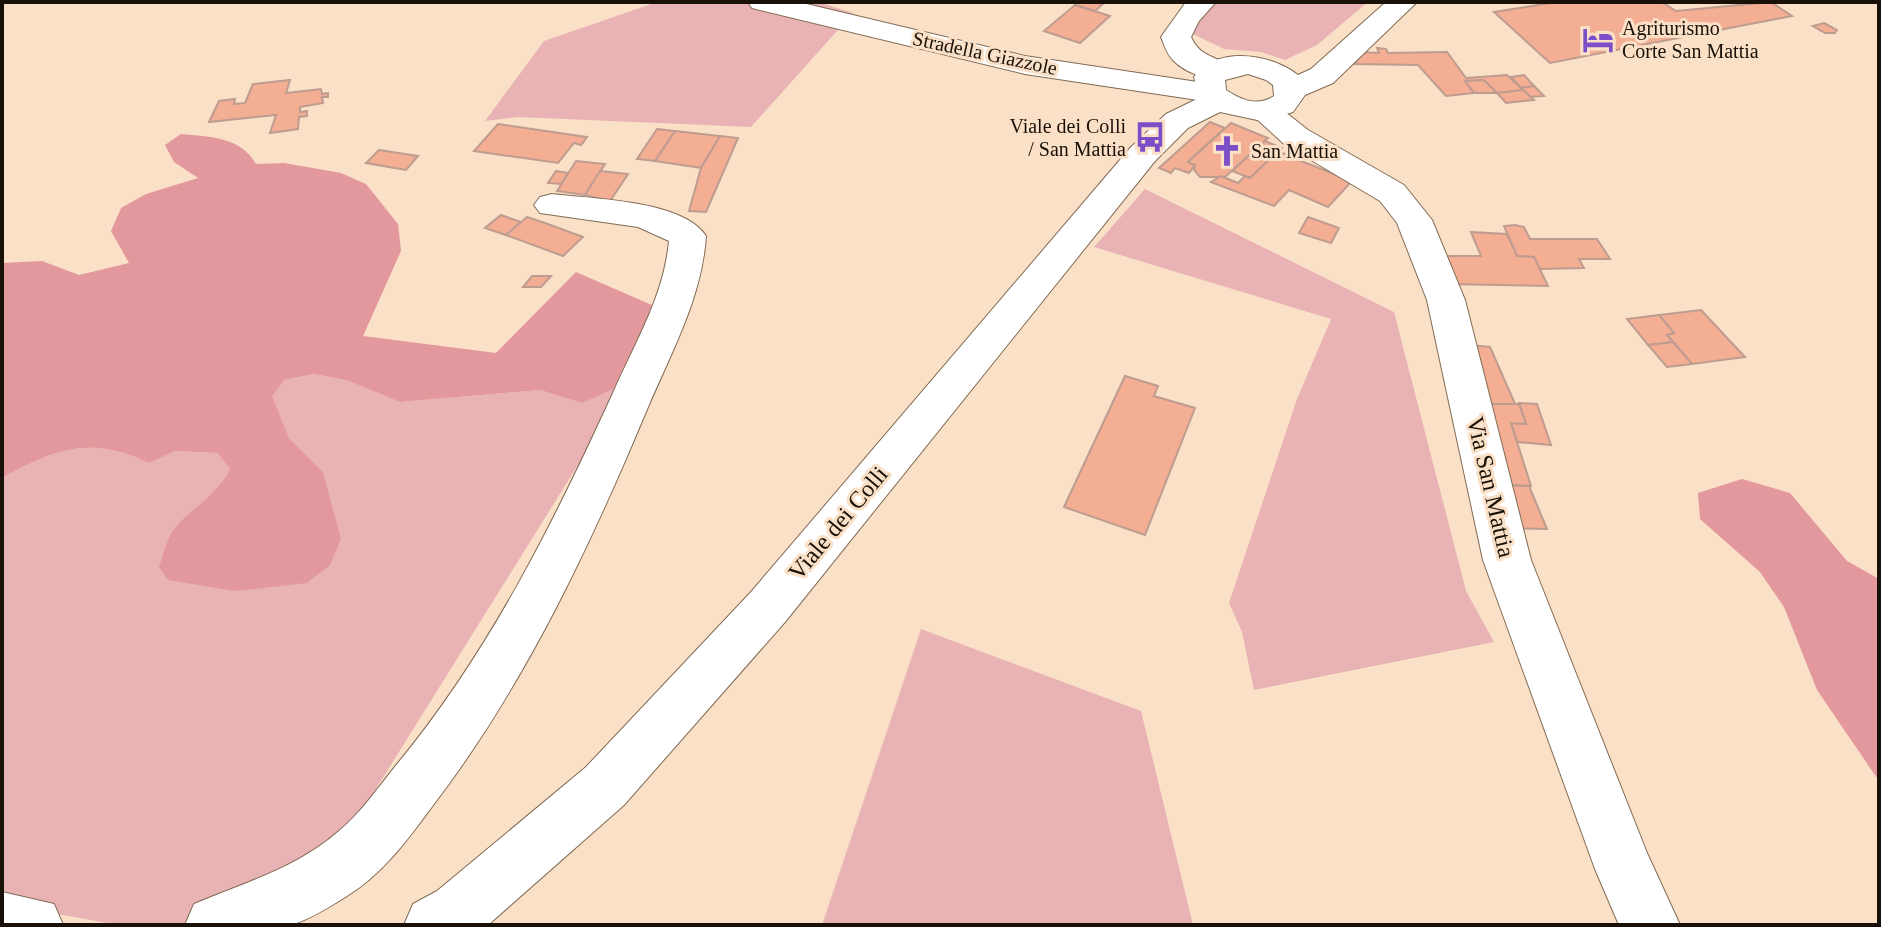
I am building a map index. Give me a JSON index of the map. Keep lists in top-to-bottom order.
{
  "streets": {
    "street": ["Stradella Giazzole", "Via San Mattia", "Viale dei Colli"]
  },
  "crossings": [
    ["Stradella Giazzole", "Via San Mattia"],
    ["Stradella Giazzole", "Viale dei Colli"],
    ["Via San Mattia", "Viale dei Colli"]
  ],
  "places": {
    "hotel": ["Agriturismo Corte San Mattia"],
    "bus stop": ["Viale dei Colli / San Mattia"],
    "church": ["San Mattia"]
  }
}
